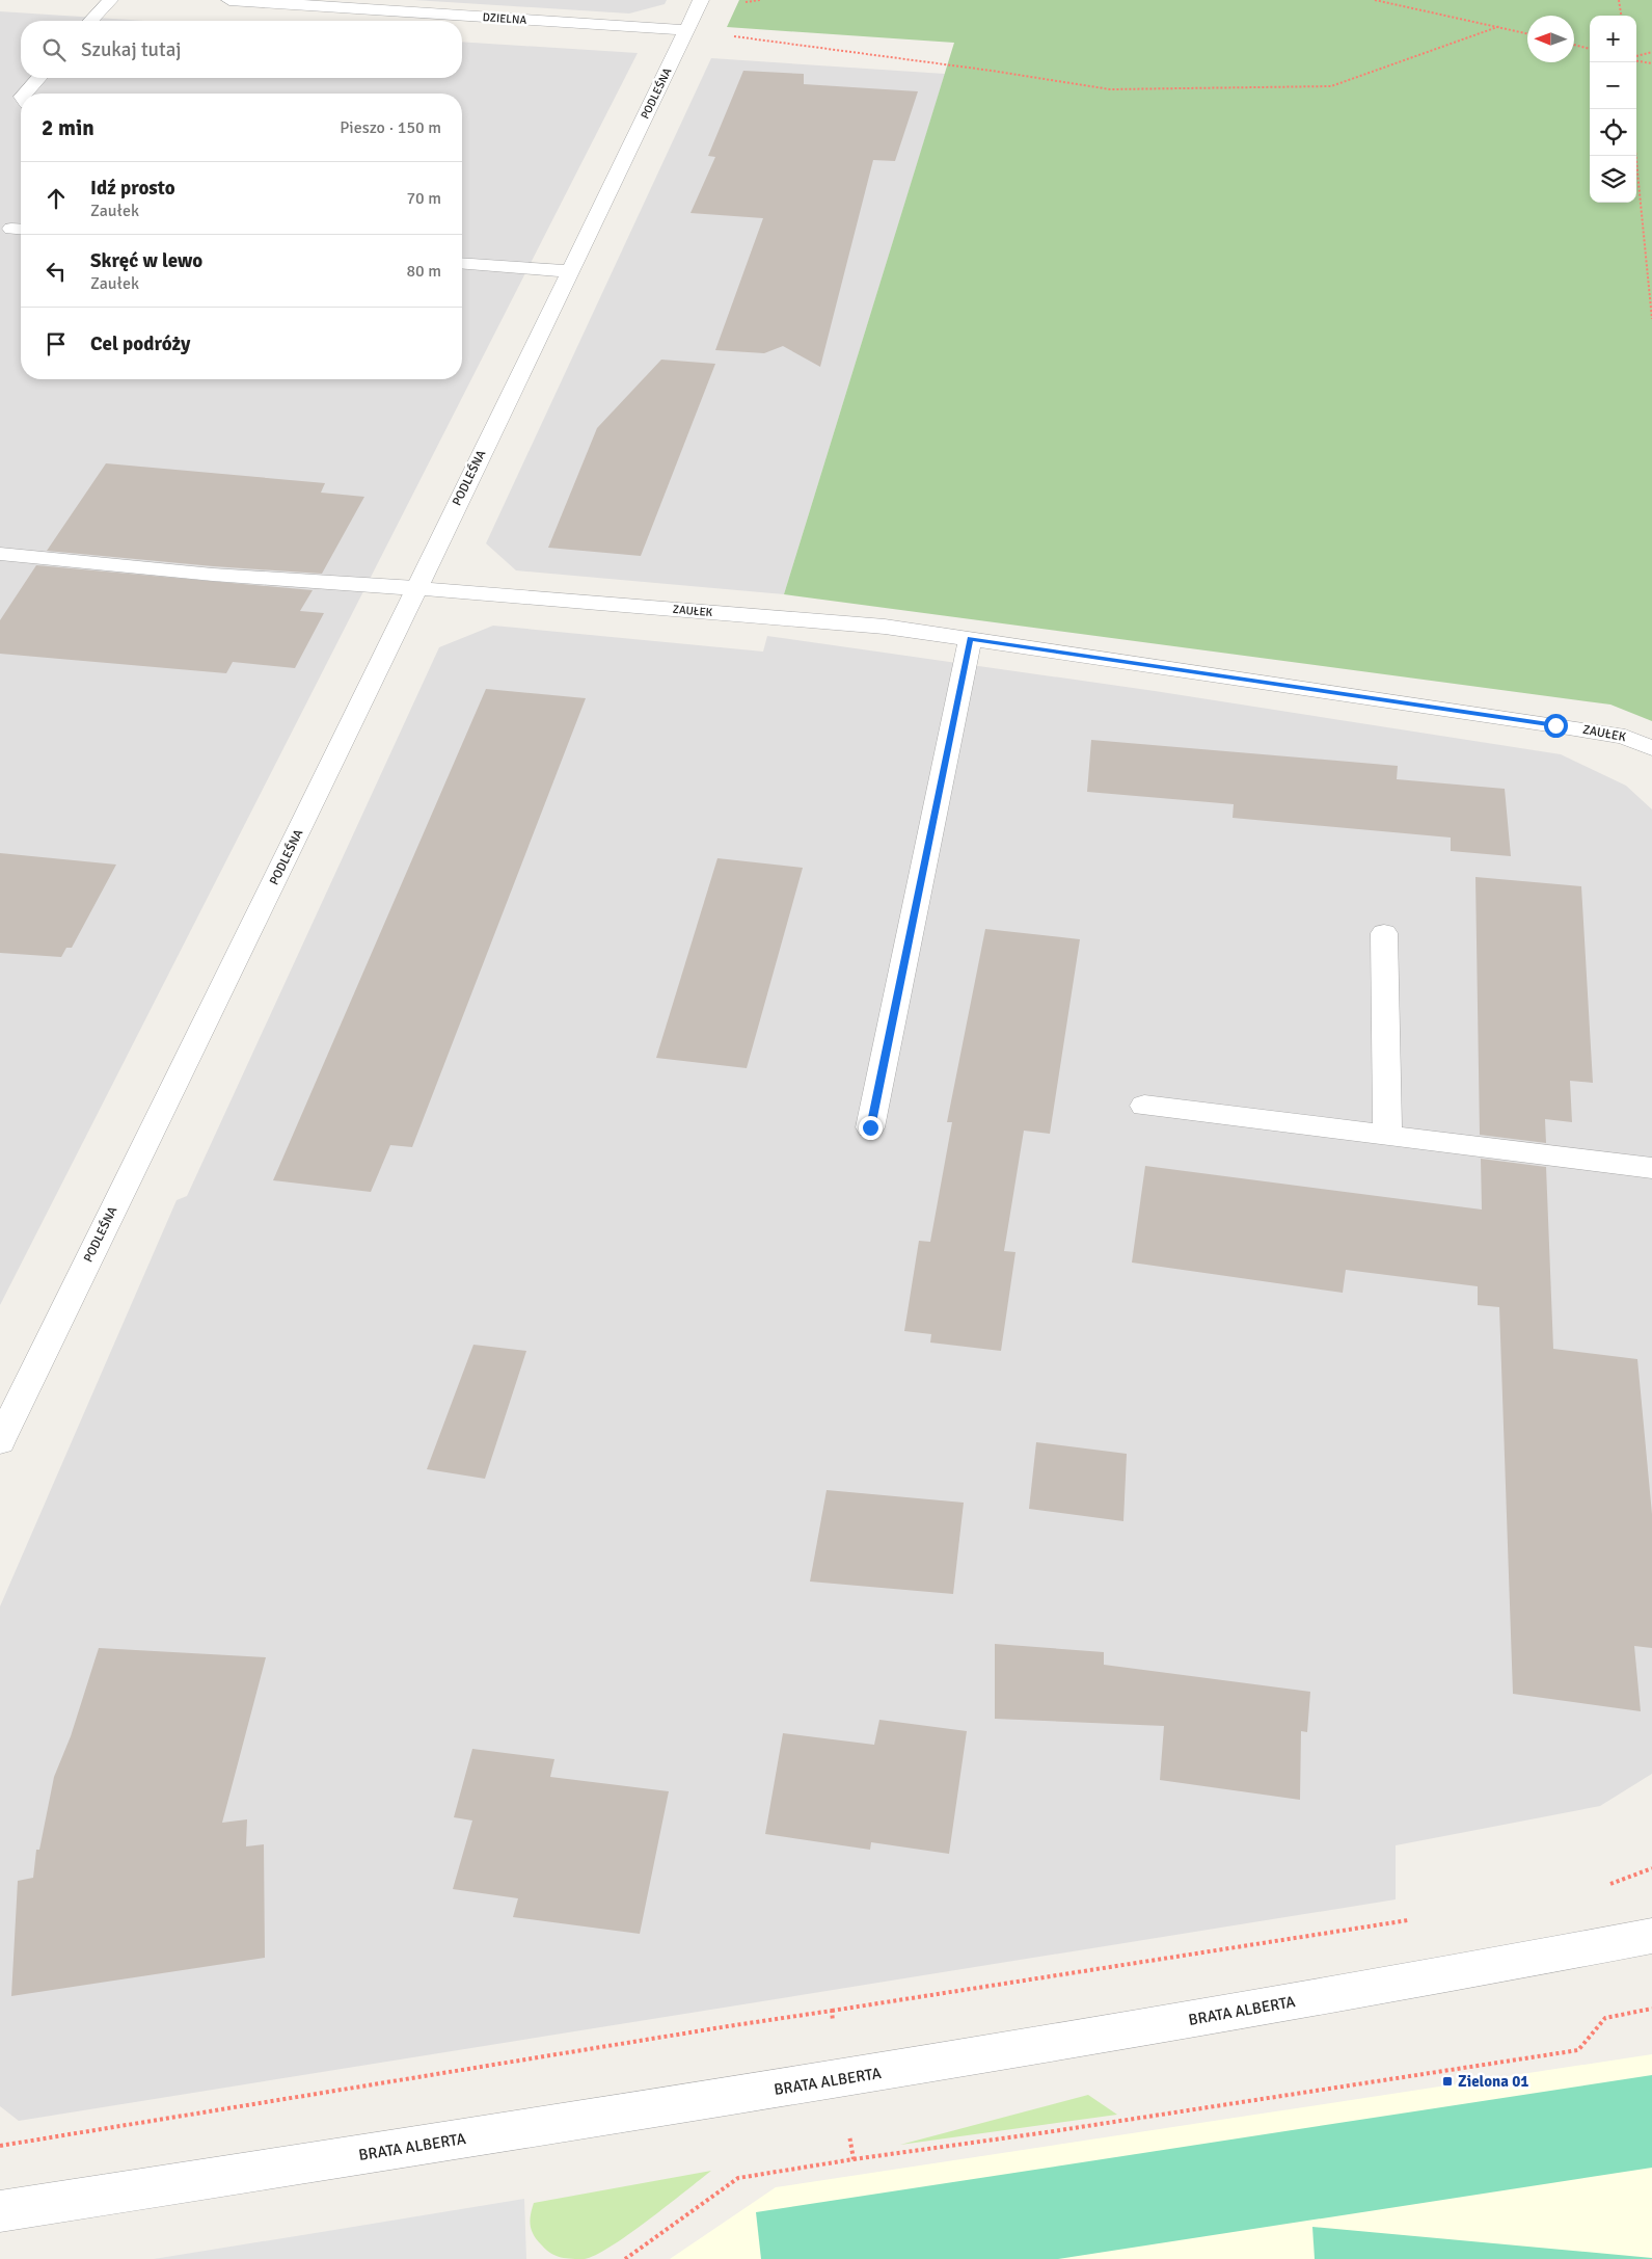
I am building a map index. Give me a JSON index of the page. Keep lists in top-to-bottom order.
{
  "streets": {
    "street": [
      "DZIELNA",
      "PODLEŚNA",
      "ZAUŁEK",
      "BRATA ALBERTA"
    ]
  },
  "crossings": [
    ["DZIELNA", "PODLEŚNA"],
    ["PODLEŚNA", "ZAUŁEK"]
  ],
  "places": {
    "transit": ["Zielona 01"]
  },
  "north": "left",
  "page": {
    "map_buttons": ["+", "−"],
    "search": "Szukaj tutaj",
    "heading": ["2 min", "Pieszo · 150 m"],
    "list": [
      ["Idź prosto", "Zaułek", "70 m"],
      ["Skręć w lewo", "Zaułek", "80 m"],
      "Cel podróży"
    ]
  }
}
